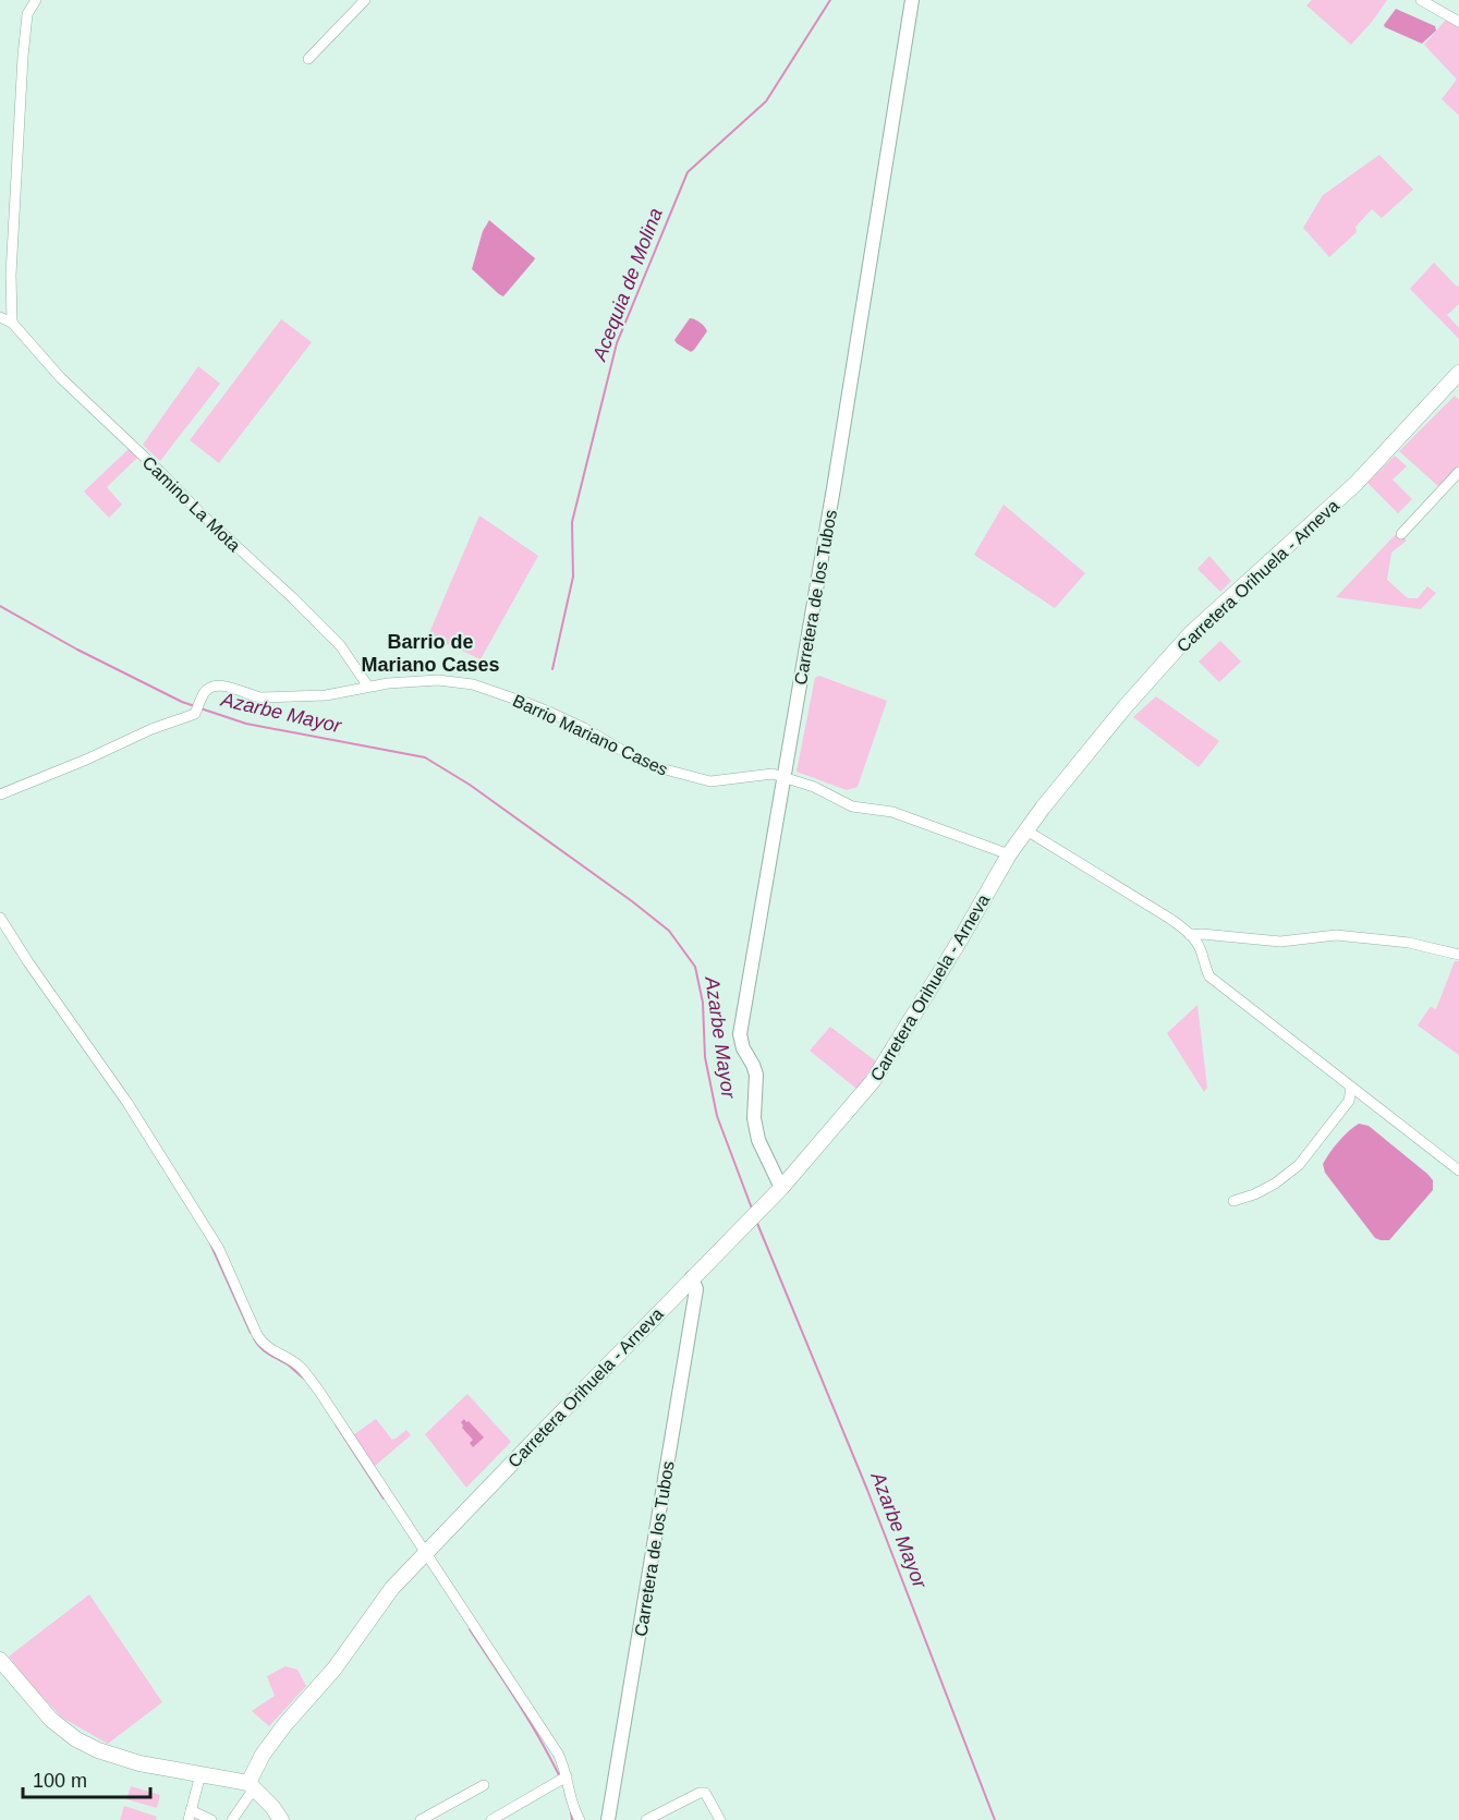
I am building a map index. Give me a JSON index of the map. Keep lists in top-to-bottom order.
{
  "streets": {
    "main road": ["Carretera Orihuela - Arneva"],
    "street": ["Camino La Mota", "Carretera de los Tubos", "Barrio Mariano Cases"]
  },
  "crossings": [
    ["Camino La Mota", "Barrio Mariano Cases"],
    ["Carretera Orihuela - Arneva", "Carretera de los Tubos"],
    ["Carretera Orihuela - Arneva", "Barrio Mariano Cases"],
    ["Carretera de los Tubos", "Barrio Mariano Cases"]
  ],
  "districts": ["Barrio de Mariano Cases"],
  "water": ["Acequia de Molina", "Azarbe Mayor"],
  "scale_bar": "100 m"
}
